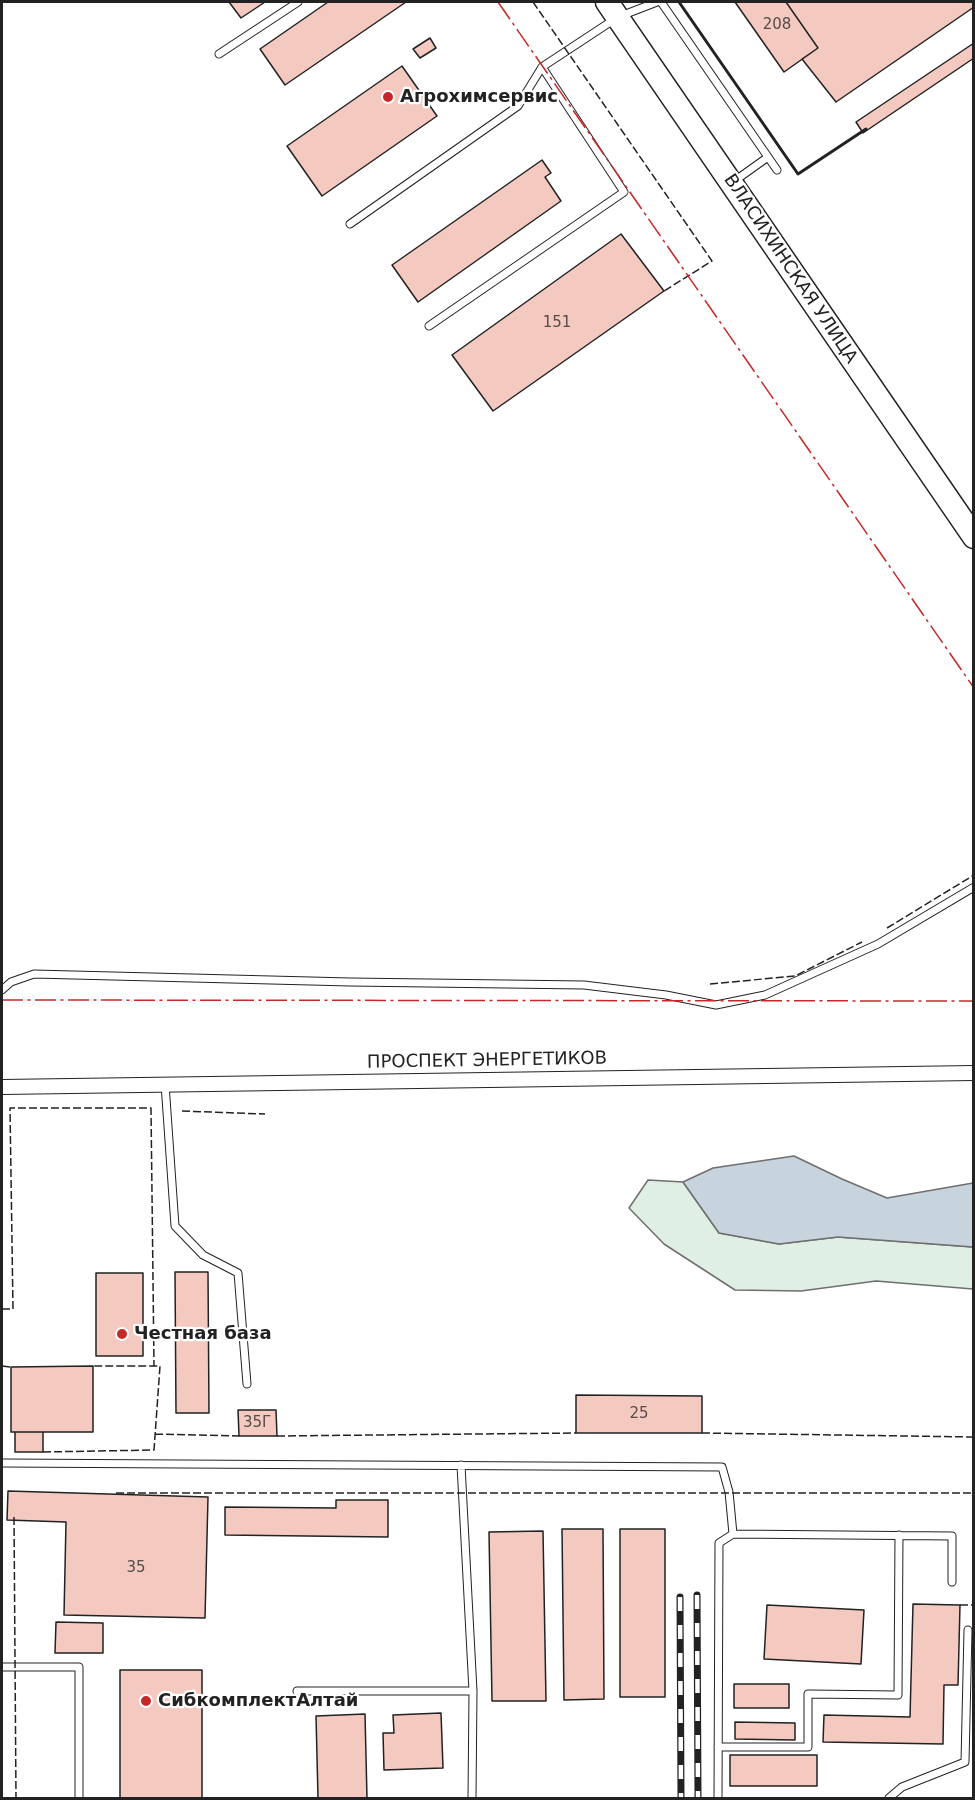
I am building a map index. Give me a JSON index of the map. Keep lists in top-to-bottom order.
{
  "streets": {
    "highway": ["ВЛАСИХИНСКАЯ УЛИЦА"],
    "street": ["ПРОСПЕКТ ЭНЕРГЕТИКОВ"]
  },
  "places": ["Агрохимсервис", "Честная база", "СибкомплектАлтай"],
  "house_numbers": [
    "208",
    "151",
    "25",
    "35Г",
    "35"
  ]
}
